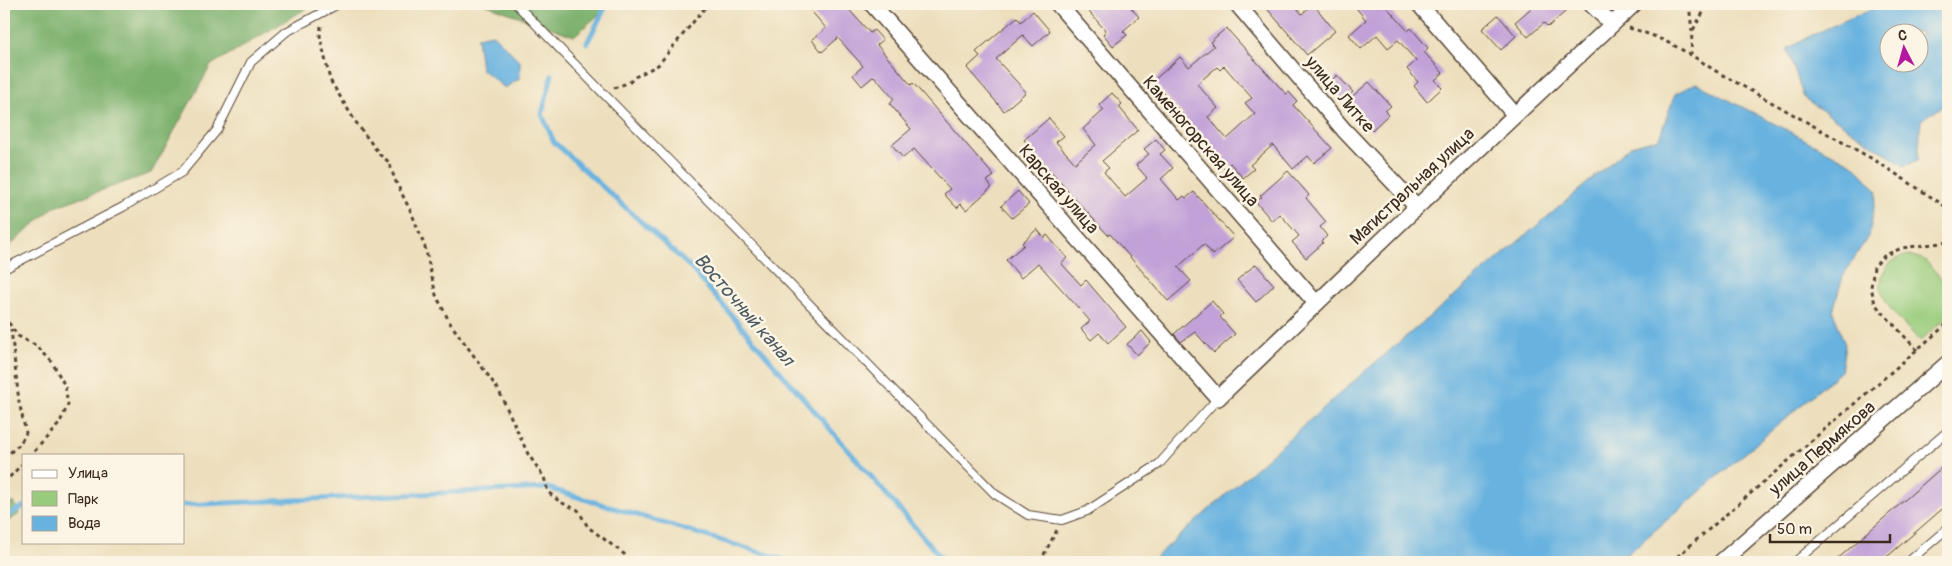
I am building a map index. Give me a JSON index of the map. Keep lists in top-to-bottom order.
{
  "streets": {
    "street": [
      "улица Литке",
      "Каменогорская улица",
      "Магистральная улица",
      "Карская улица",
      "улица Пермякова"
    ]
  },
  "crossings": [
    ["улица Литке", "Магистральная улица"],
    ["Каменогорская улица", "Магистральная улица"],
    ["Магистральная улица", "Карская улица"]
  ],
  "water": ["Восточный канал"],
  "legend": ["Улица", "Парк", "Вода"],
  "scale_bar": "50 m",
  "north": "top"
}
